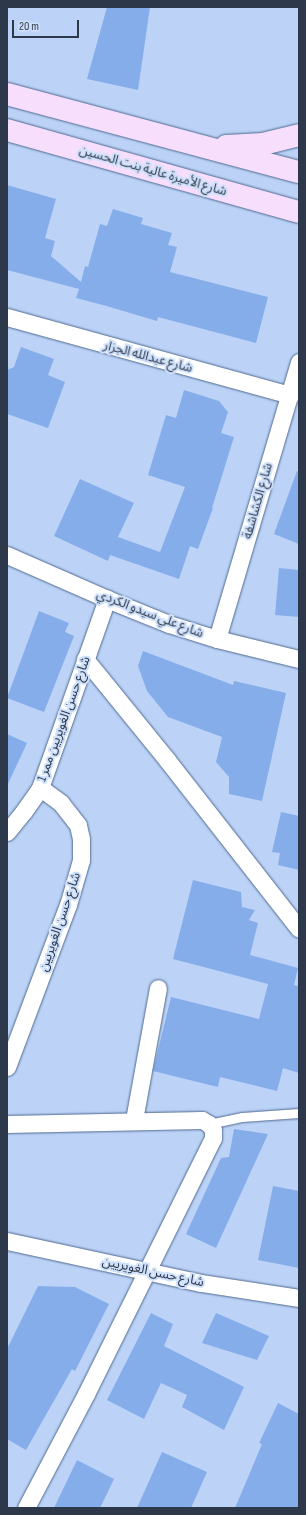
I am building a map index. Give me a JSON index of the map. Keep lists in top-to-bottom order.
{
  "streets": {
    "main road": ["شارع الأميرة عالية بنت الحسين"],
    "street": [
      "شارع عبدالله الجزار",
      "شارع الكشاشفة",
      "شارع علي سيدو الكردي",
      "شارع حسن الغويريين ممر 1",
      "شارع حسن الغويريين"
    ]
  },
  "crossings": [
    ["شارع عبدالله الجزار", "شارع الكشاشفة"],
    ["شارع الكشاشفة", "شارع علي سيدو الكردي"],
    ["شارع علي سيدو الكردي", "شارع حسن الغويريين ممر 1"],
    ["شارع حسن الغويريين ممر 1", "شارع حسن الغويريين"]
  ],
  "scale_bar": "20 m"
}
